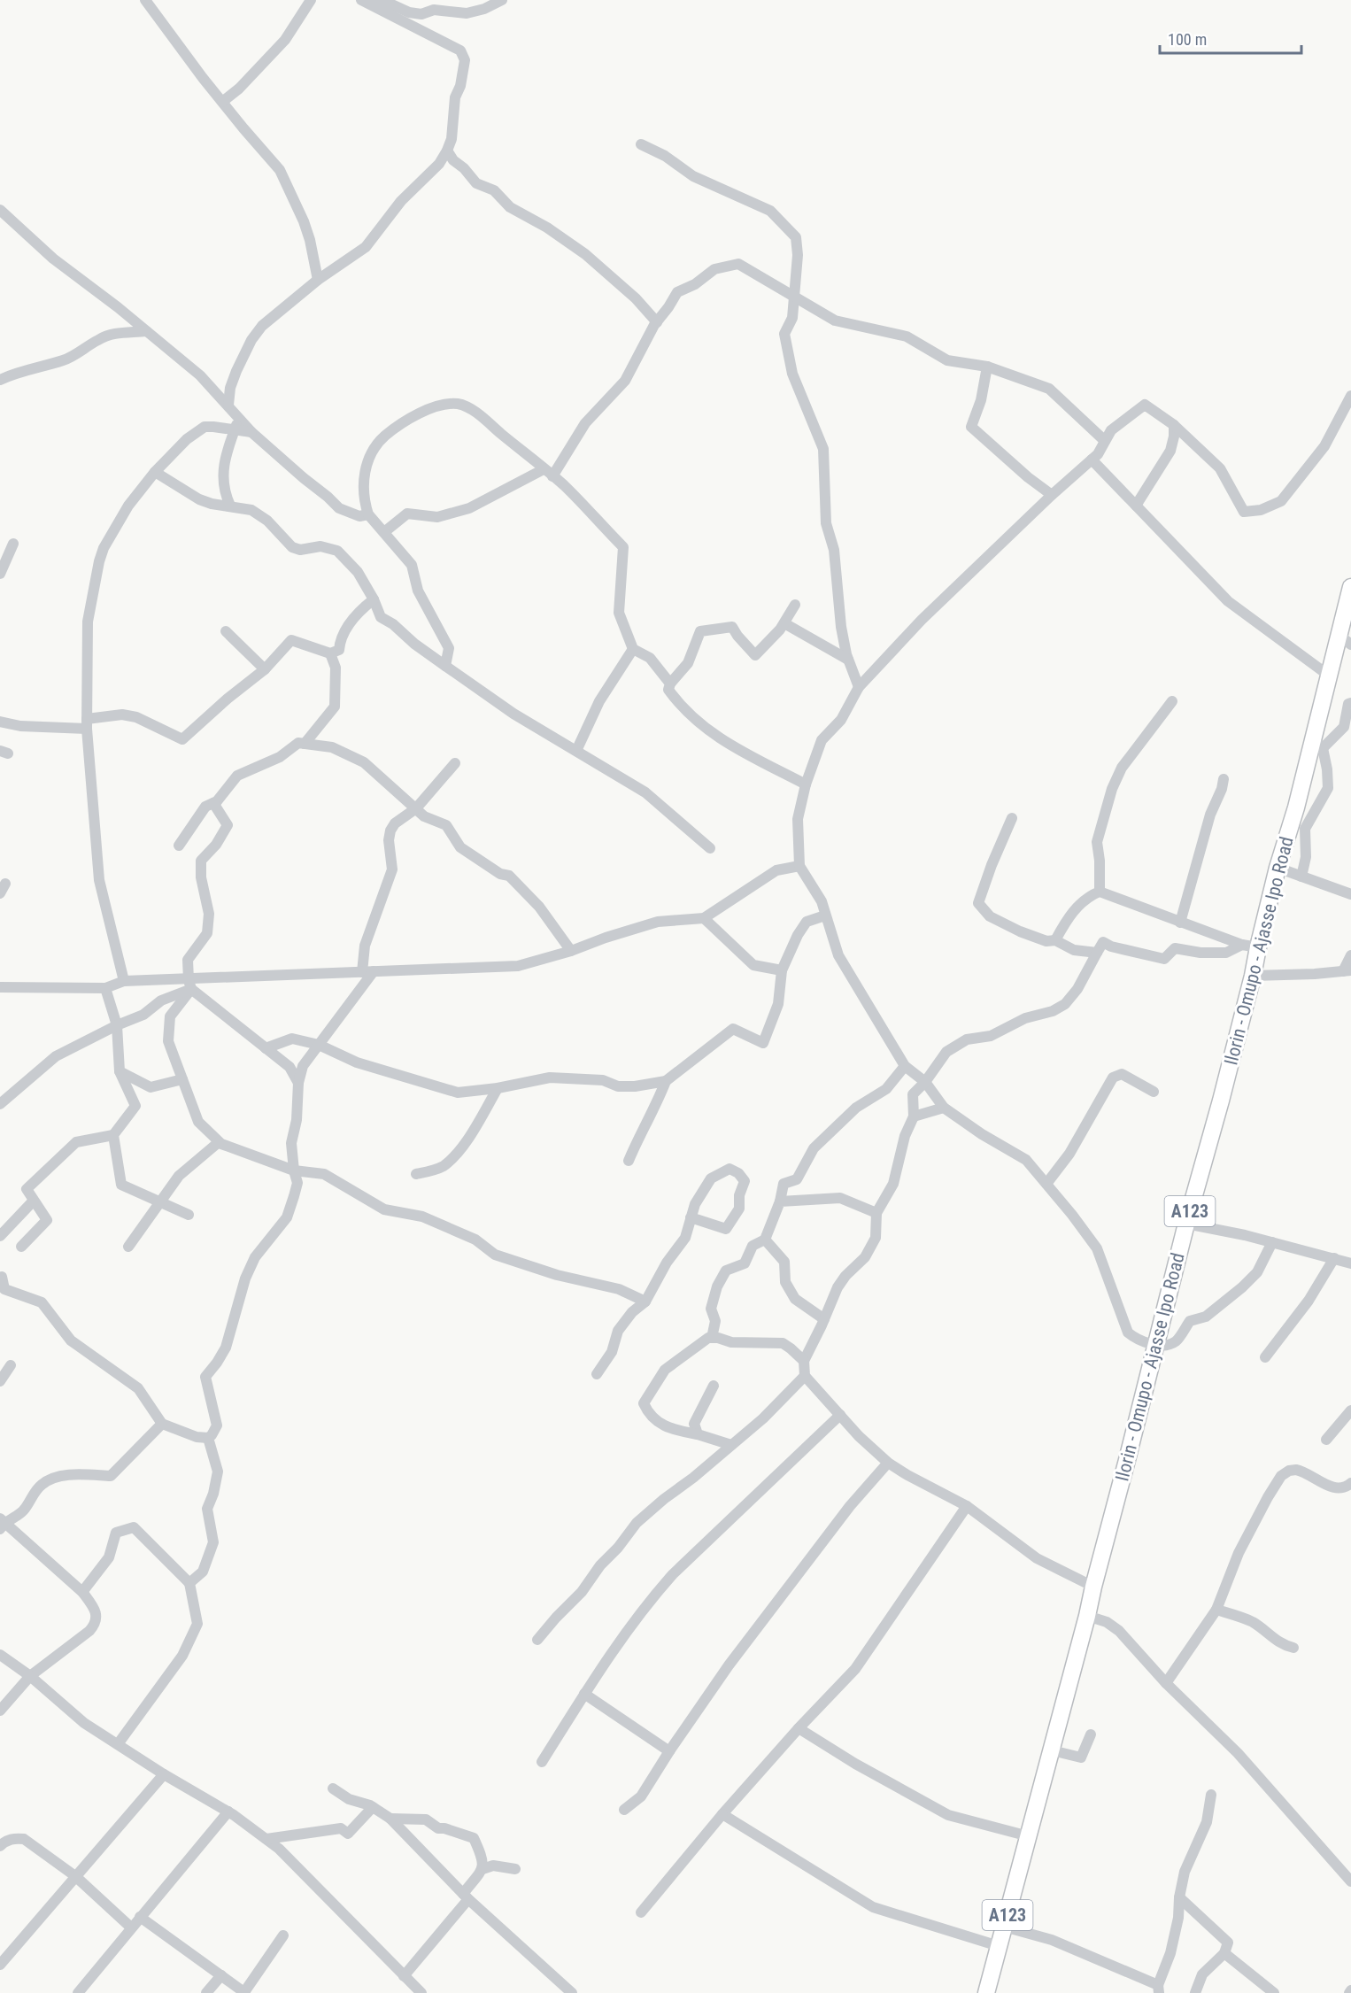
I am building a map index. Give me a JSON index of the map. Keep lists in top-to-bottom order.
{
  "streets": {
    "highway": ["Ilorin - Omupo - Ajasse Ipo Road", "A123"]
  },
  "scale_bar": "100 m"
}
